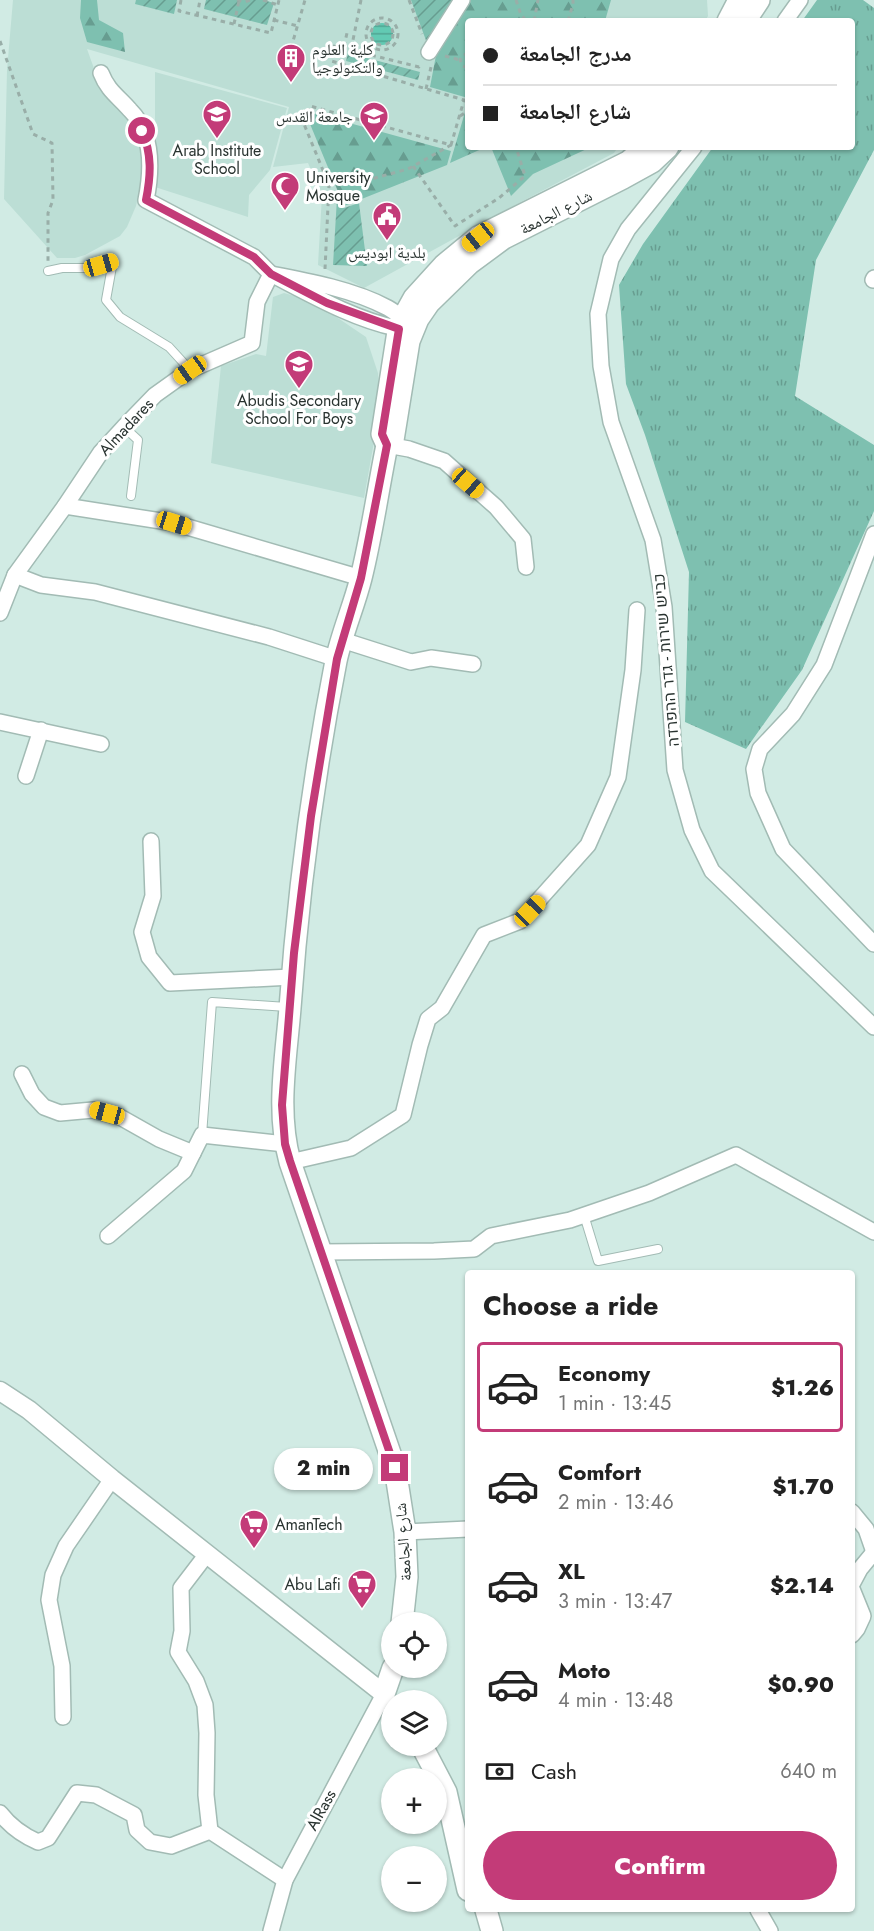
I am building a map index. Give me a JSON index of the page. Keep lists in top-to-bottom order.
{
  "streets": {
    "main road": ["شارع الجامعة"],
    "street": ["Almadares", "כביש שירות - גדר ההפרדה", "AlRass"]
  },
  "places": {
    "building": ["كلية العلوم والتكنولوجيا"],
    "school or university": ["Arab Institute School", "جامعة القدس", "Abudis Secondary School For Boys"],
    "mosque": ["University Mosque"],
    "public building": ["بلدية ابوديس"],
    "supermarket": ["AmanTech", "Abu Lafi"]
  },
  "page": {
    "banner": ["مدرج الجامعة", "شارع الجامعة"],
    "heading": "Choose a ride",
    "list": [
      {
        "name": "Economy",
        "note": "1 min · 13:45",
        "value": "$1.26"
      },
      {
        "name": "Comfort",
        "note": "2 min · 13:46",
        "value": "$1.70"
      },
      {
        "name": "XL",
        "note": "3 min · 13:47",
        "value": "$2.14"
      },
      {
        "name": "Moto",
        "note": "4 min · 13:48",
        "value": "$0.90"
      }
    ],
    "bubble": "2 min",
    "map_buttons": ["+", "−"],
    "pay": ["Cash", "640 m"],
    "buttons": "Confirm"
  }
}
